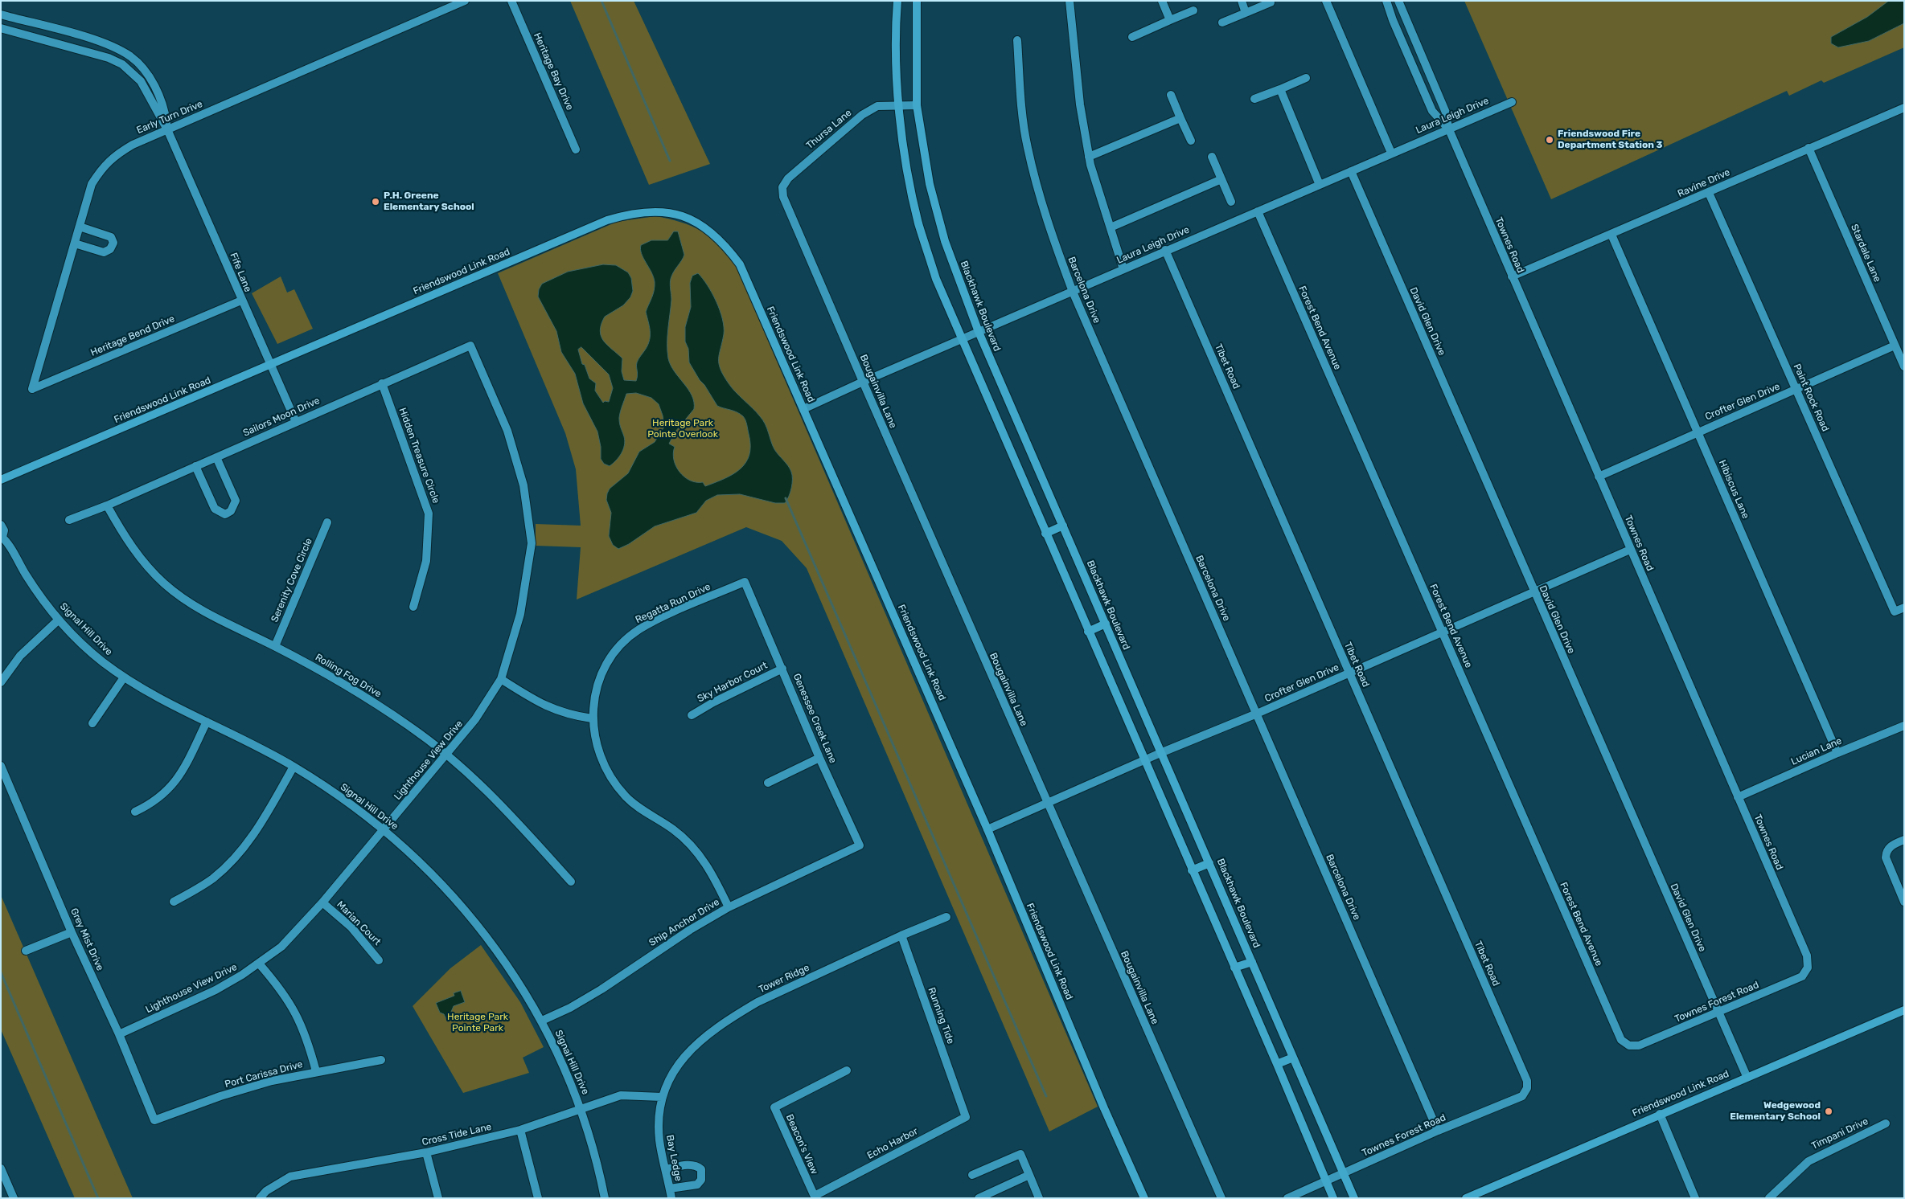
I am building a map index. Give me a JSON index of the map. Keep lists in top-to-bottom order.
{
  "streets": {
    "main road": ["Friendswood Link Road", "Blackhawk Boulevard"],
    "street": [
      "Heritage Bay Drive",
      "Laura Leigh Drive",
      "Early Turn Drive",
      "Thursa Lane",
      "Ravine Drive",
      "Townes Road",
      "Stardale Lane",
      "Fife Lane",
      "Barcelona Drive",
      "David Glen Drive",
      "Forest Bend Avenue",
      "Heritage Bend Drive",
      "Tibet Road",
      "Bougainvilla Lane",
      "Paint Rock Road",
      "Crofter Glen Drive",
      "Sailors Moon Drive",
      "Hidden Treasure Circle",
      "Hibiscus Lane",
      "Serenity Cove Circle",
      "Regatta Run Drive",
      "Signal Hill Drive",
      "Rolling Fog Drive",
      "Sky Harbor Court",
      "Genessee Creek Lane",
      "Lucian Lane",
      "Lighthouse View Drive",
      "Ship Anchor Drive",
      "Marian Court",
      "Grey Mist Drive",
      "Tower Ridge",
      "Townes Forest Road",
      "Running Tide",
      "Port Carissa Drive",
      "Timpani Drive",
      "Cross Tide Lane",
      "Echo Harbor",
      "Beacon's View",
      "Bay Ledge"
    ]
  },
  "crossings": [
    ["Laura Leigh Drive", "Townes Road"],
    ["Laura Leigh Drive", "Friendswood Link Road"],
    ["Laura Leigh Drive", "Barcelona Drive"],
    ["Laura Leigh Drive", "Blackhawk Boulevard"],
    ["Laura Leigh Drive", "David Glen Drive"],
    ["Laura Leigh Drive", "Forest Bend Avenue"],
    ["Laura Leigh Drive", "Tibet Road"],
    ["Laura Leigh Drive", "Bougainvilla Lane"],
    ["Early Turn Drive", "Fife Lane"],
    ["Early Turn Drive", "Heritage Bend Drive"],
    ["Thursa Lane", "Blackhawk Boulevard"],
    ["Thursa Lane", "Bougainvilla Lane"],
    ["Ravine Drive", "Townes Road"],
    ["Ravine Drive", "Stardale Lane"],
    ["Ravine Drive", "Paint Rock Road"],
    ["Ravine Drive", "Hibiscus Lane"],
    ["Townes Road", "Crofter Glen Drive"],
    ["Townes Road", "Lucian Lane"],
    ["Townes Road", "Townes Forest Road"],
    ["Stardale Lane", "Crofter Glen Drive"],
    ["Friendswood Link Road", "Fife Lane"],
    ["Friendswood Link Road", "David Glen Drive"],
    ["Friendswood Link Road", "Crofter Glen Drive"],
    ["Fife Lane", "Heritage Bend Drive"],
    ["Fife Lane", "Sailors Moon Drive"],
    ["Barcelona Drive", "Crofter Glen Drive"],
    ["Barcelona Drive", "Townes Forest Road"],
    ["Blackhawk Boulevard", "Crofter Glen Drive"],
    ["Blackhawk Boulevard", "Townes Forest Road"],
    ["David Glen Drive", "Crofter Glen Drive"],
    ["David Glen Drive", "Townes Forest Road"],
    ["Forest Bend Avenue", "Crofter Glen Drive"],
    ["Forest Bend Avenue", "Townes Forest Road"],
    ["Tibet Road", "Crofter Glen Drive"],
    ["Tibet Road", "Townes Forest Road"],
    ["Bougainvilla Lane", "Crofter Glen Drive"],
    ["Paint Rock Road", "Crofter Glen Drive"],
    ["Crofter Glen Drive", "Hibiscus Lane"],
    ["Sailors Moon Drive", "Hidden Treasure Circle"],
    ["Sailors Moon Drive", "Rolling Fog Drive"],
    ["Sailors Moon Drive", "Lighthouse View Drive"],
    ["Hibiscus Lane", "Lucian Lane"],
    ["Serenity Cove Circle", "Rolling Fog Drive"],
    ["Regatta Run Drive", "Genessee Creek Lane"],
    ["Regatta Run Drive", "Ship Anchor Drive"],
    ["Signal Hill Drive", "Lighthouse View Drive"],
    ["Signal Hill Drive", "Ship Anchor Drive"],
    ["Signal Hill Drive", "Cross Tide Lane"],
    ["Rolling Fog Drive", "Lighthouse View Drive"],
    ["Sky Harbor Court", "Genessee Creek Lane"],
    ["Genessee Creek Lane", "Ship Anchor Drive"],
    ["Lighthouse View Drive", "Marian Court"],
    ["Lighthouse View Drive", "Grey Mist Drive"],
    ["Grey Mist Drive", "Port Carissa Drive"],
    ["Tower Ridge", "Running Tide"],
    ["Tower Ridge", "Cross Tide Lane"],
    ["Tower Ridge", "Bay Ledge"],
    ["Running Tide", "Echo Harbor"],
    ["Cross Tide Lane", "Bay Ledge"],
    ["Echo Harbor", "Beacon's View"]
  ],
  "parks": ["Heritage Park Pointe Overlook", "Heritage Park Pointe Park"],
  "places": ["Friendswood Fire Department Station 3", "P.H. Greene Elementary School", "Wedgewood Elementary School"]
}
